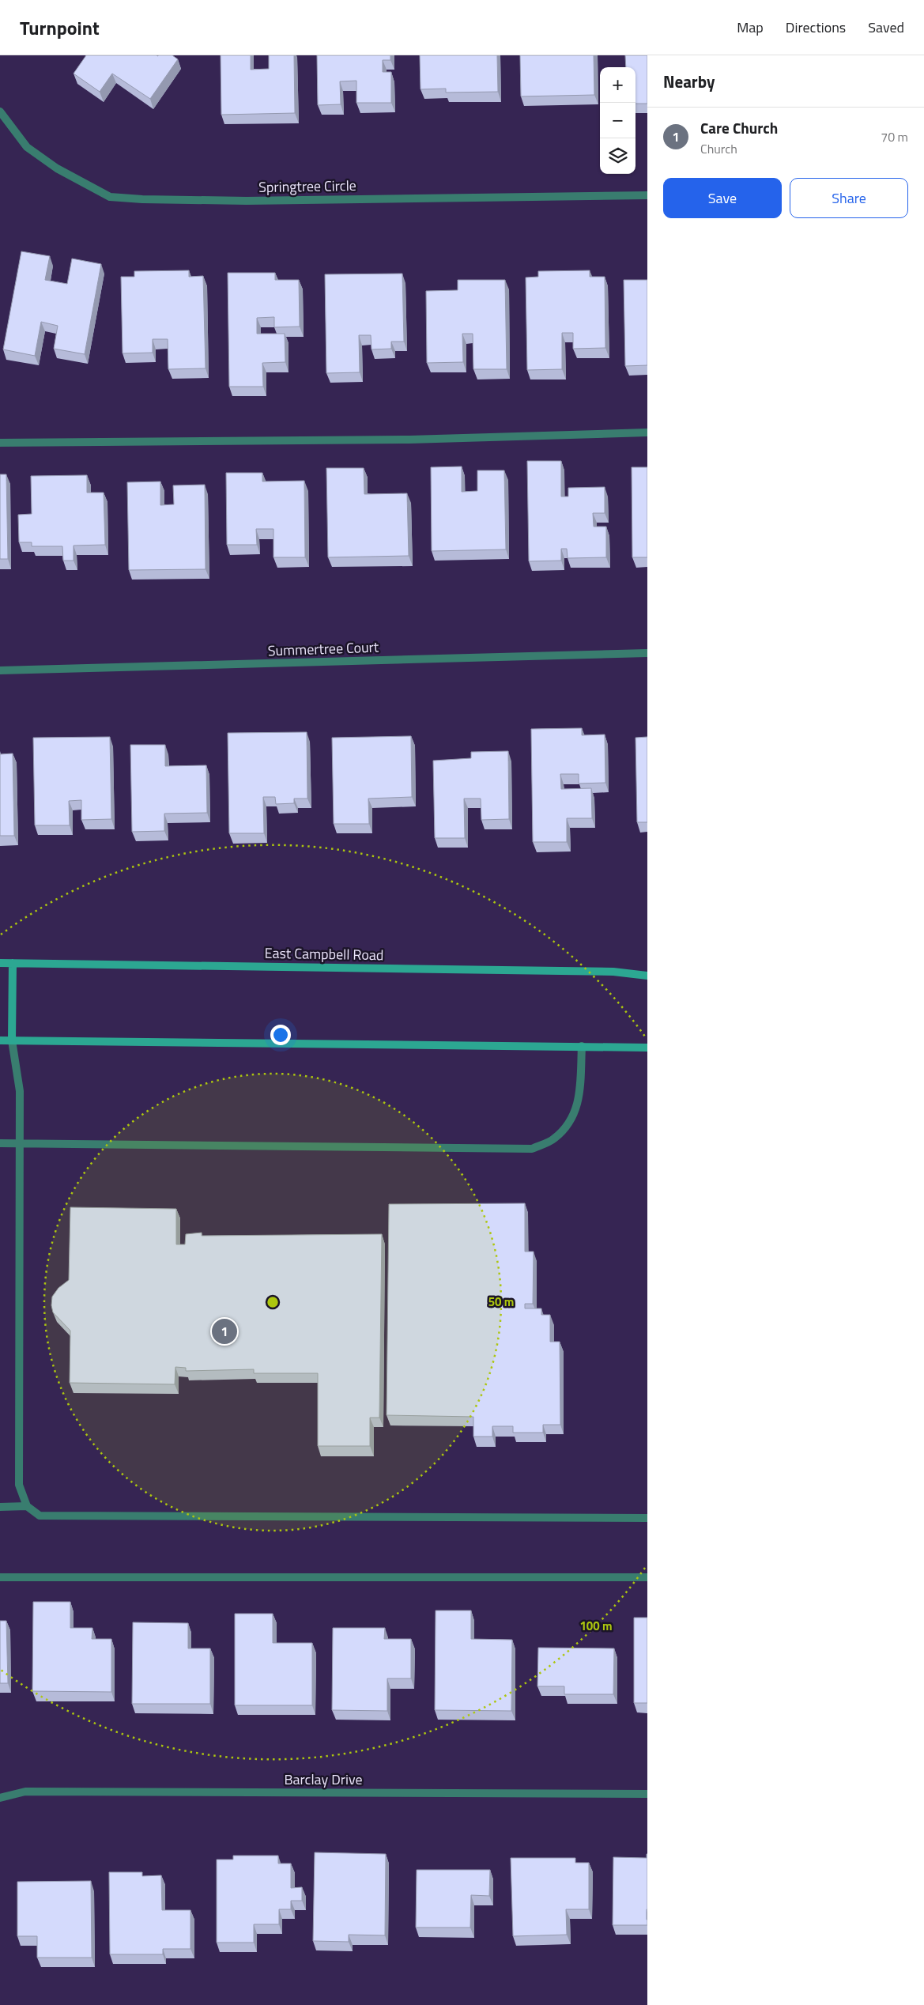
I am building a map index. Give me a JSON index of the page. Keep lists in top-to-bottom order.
{
  "streets": {
    "main road": ["East Campbell Road"],
    "street": ["Springtree Circle", "Summertree Court", "Barclay Drive"]
  },
  "page": {
    "header": "Turnpoint",
    "nav": ["Map", "Directions", "Saved"],
    "heading": "Nearby",
    "map_buttons": ["+", "−"],
    "list": [
      {
        "mark": "1",
        "name": "Care Church",
        "note": "Church",
        "value": "70 m"
      }
    ],
    "buttons": ["Save", "Share"],
    "pins": "1"
  },
  "rings": ["50 m", "100 m"]
}
